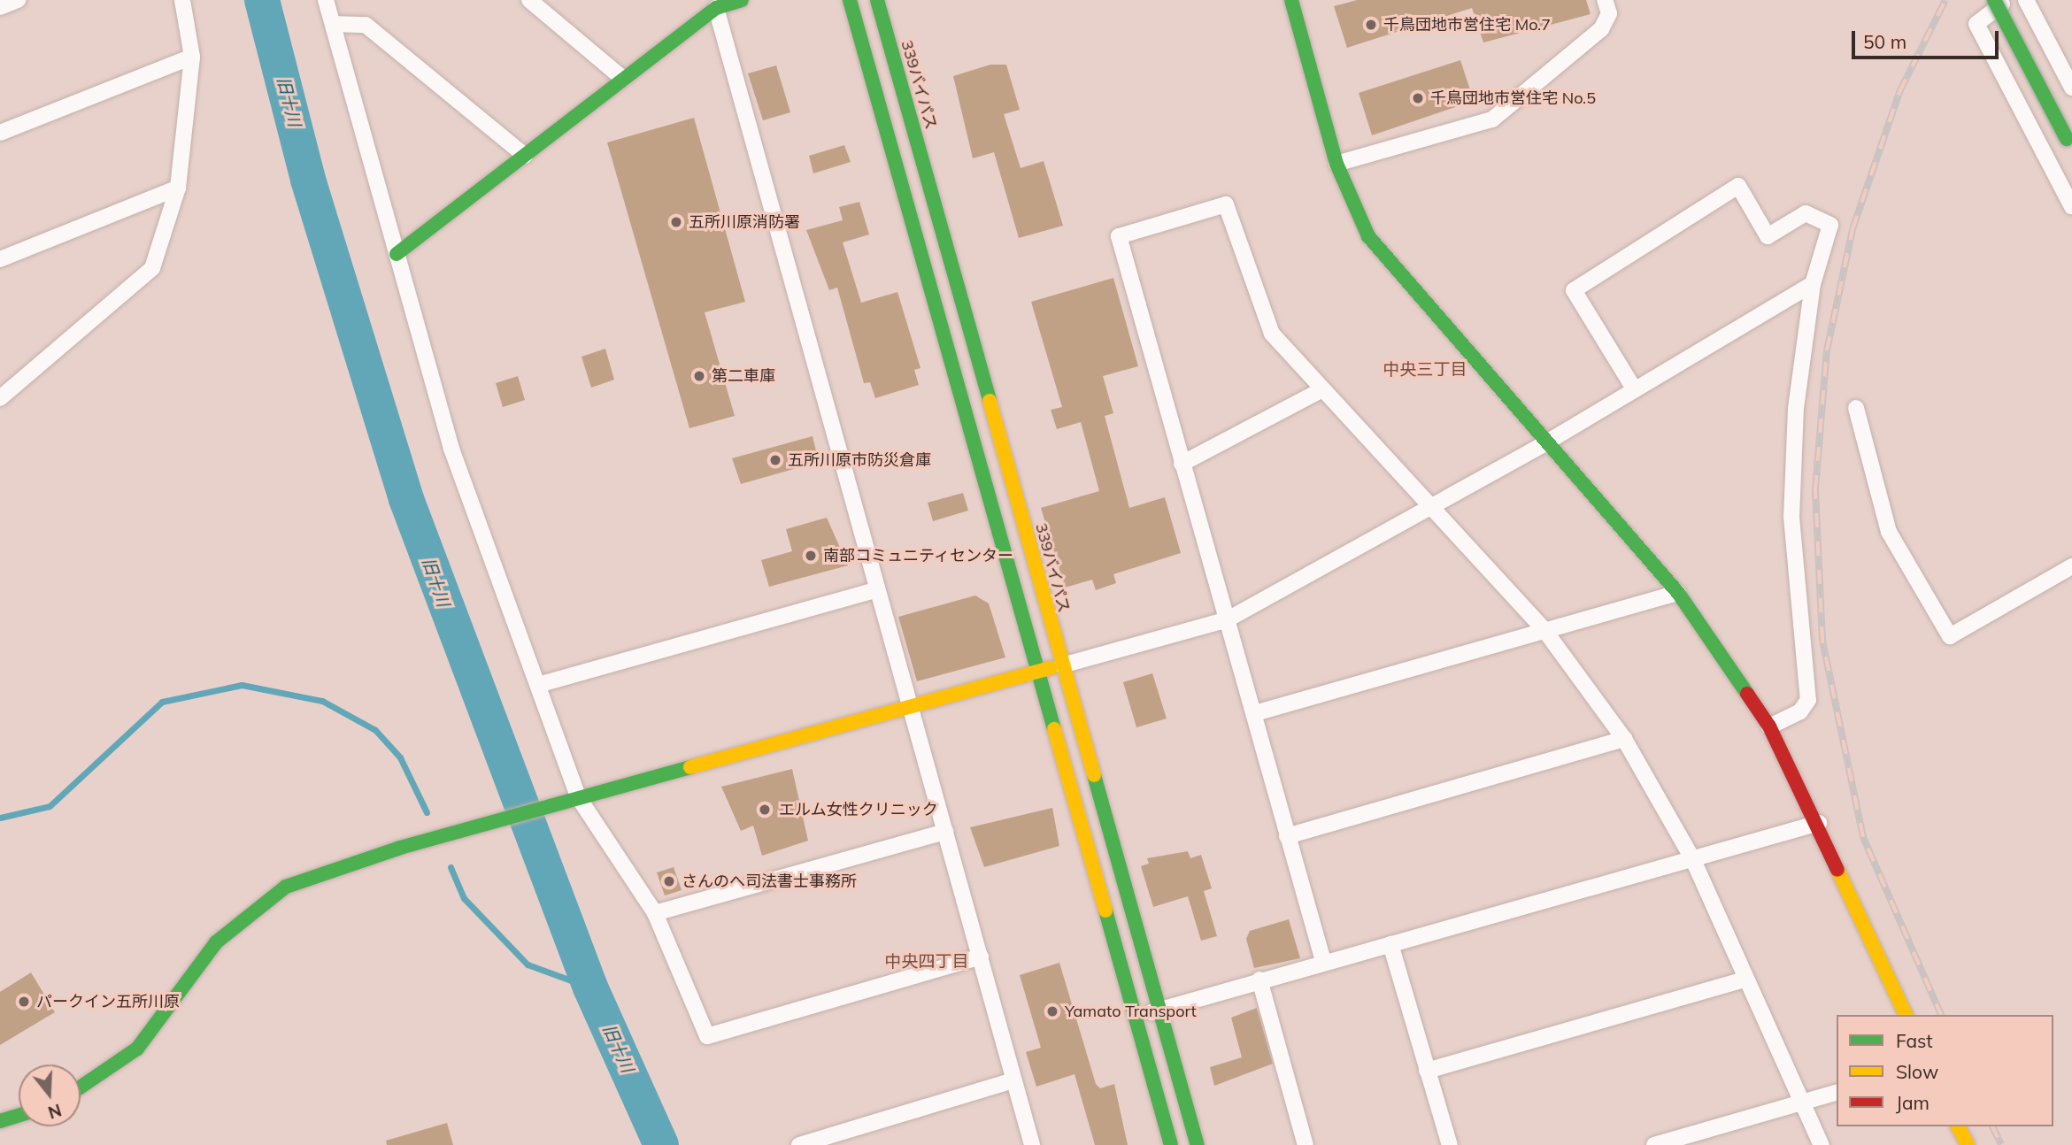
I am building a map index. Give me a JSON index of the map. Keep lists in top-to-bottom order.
{
  "streets": {
    "main road": ["339バイパス"]
  },
  "districts": ["中央三丁目", "中央四丁目"],
  "water": ["旧十川"],
  "places": [
    "千鳥団地市営住宅 Mo.7",
    "千鳥団地市営住宅 No.5",
    "五所川原消防署",
    "第二車庫",
    "五所川原市防災倉庫",
    "南部コミュニティセンター",
    "エルム女性クリニック",
    "さんのへ司法書士事務所",
    "パークイン五所川原",
    "Yamato Transport"
  ],
  "legend": ["Fast", "Slow", "Jam"],
  "scale_bar": "50 m",
  "north": "bottom"
}
